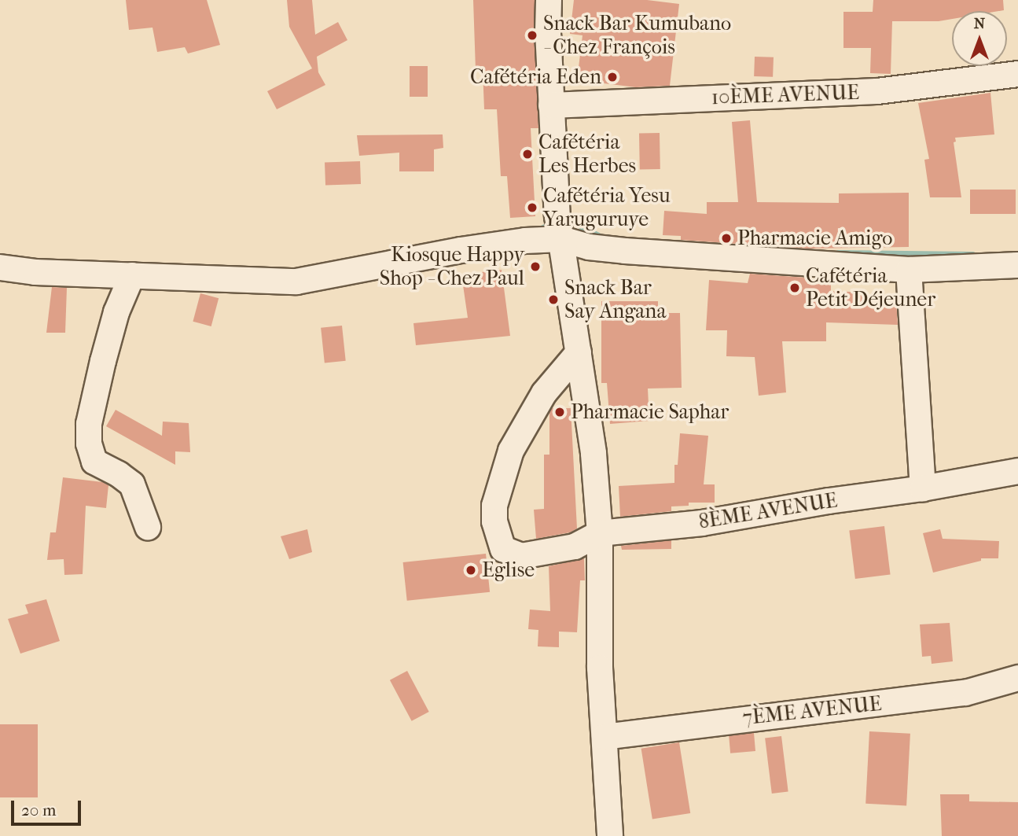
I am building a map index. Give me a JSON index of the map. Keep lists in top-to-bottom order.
{
  "streets": {
    "street": ["10ÈME AVENUE", "8ÈME AVENUE", "7ÈME AVENUE"]
  },
  "places": [
    "Snack Bar Kumubano - Chez François",
    "Cafétéria Eden",
    "Cafétéria Les Herbes",
    "Cafétéria Yesu Yaruguruye",
    "Pharmacie Amigo",
    "Kiosque Happy Shop - Chez Paul",
    "Cafétéria Petit Déjeuner",
    "Snack Bar Say Angana",
    "Pharmacie Saphar",
    "Eglise"
  ],
  "scale_bar": "20 m",
  "north": "top"
}
